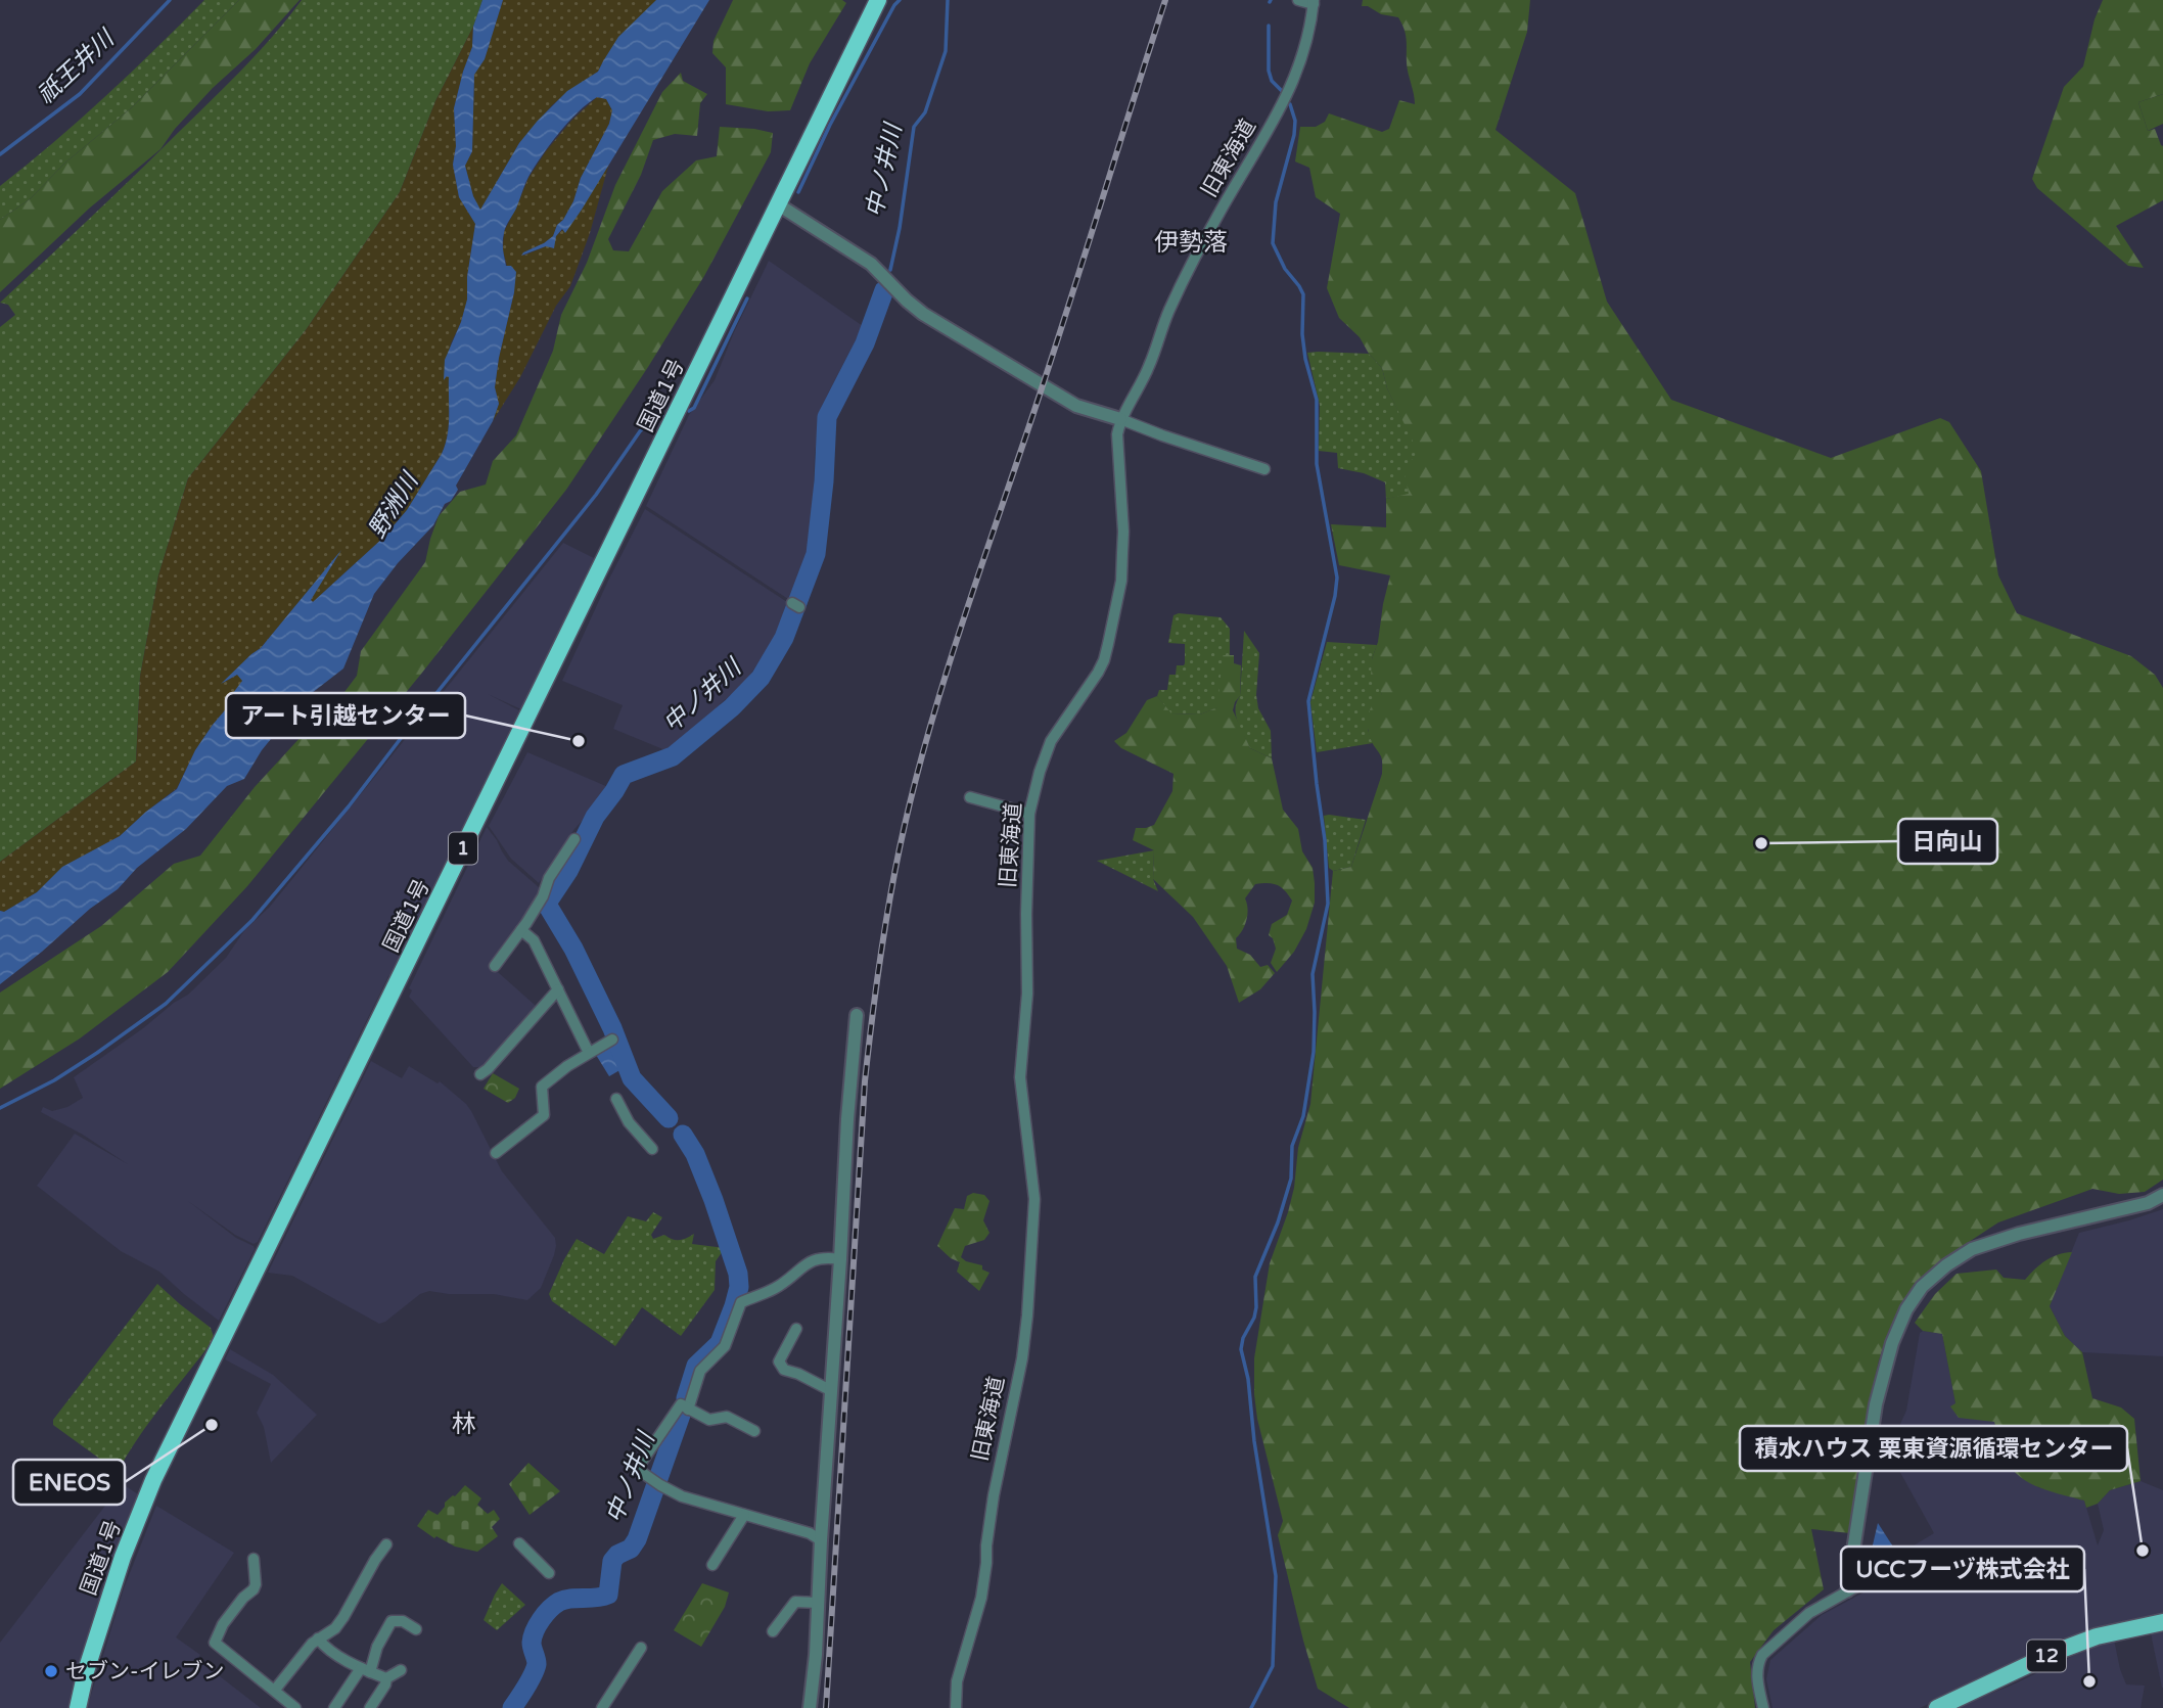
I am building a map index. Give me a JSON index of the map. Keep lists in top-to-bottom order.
{
  "streets": {
    "highway": ["国道1号", "1"],
    "main road": ["12"],
    "street": ["旧東海道"]
  },
  "districts": ["伊勢落", "林"],
  "water": ["祇王井川", "中ノ井川", "野洲川"],
  "places": [
    "アート引越センター",
    "日向山",
    "ENEOS",
    "積水ハウス 栗東資源循環センター",
    "セブン-イレブン",
    "UCCフーヅ株式会社"
  ]
}
